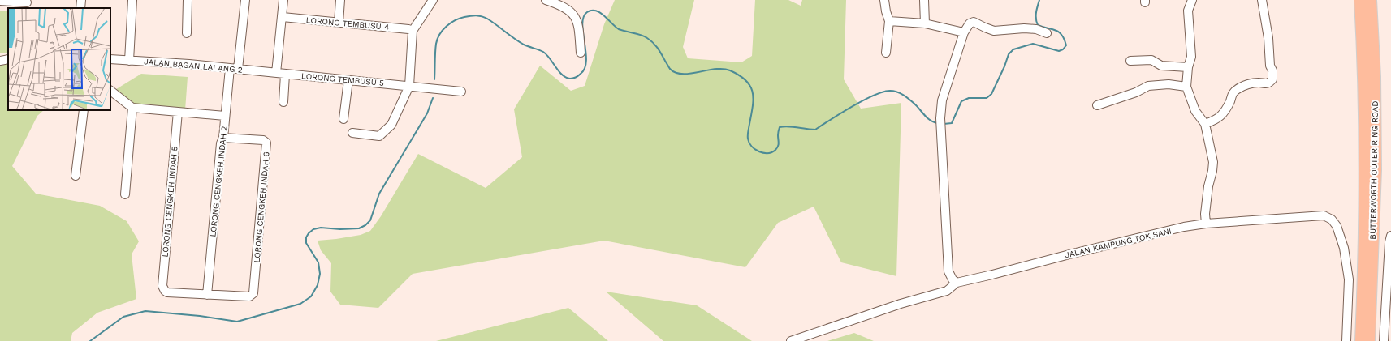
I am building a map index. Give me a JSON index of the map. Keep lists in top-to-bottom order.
{
  "streets": {
    "highway": ["BUTTERWORTH OUTER RING ROAD"],
    "street": [
      "LORONG TEMBUSU 4",
      "JALAN BAGAN LALANG 2",
      "LORONG TEMBUSU 5",
      "LORONG CENGKEH INDAH 2",
      "LORONG CENGKEH INDAH 5",
      "LORONG CENGKEH INDAH 6",
      "JALAN KAMPUNG TOK SANI"
    ]
  },
  "crossings": [
    ["JALAN BAGAN LALANG 2", "LORONG TEMBUSU 5"],
    ["JALAN BAGAN LALANG 2", "LORONG CENGKEH INDAH 2"],
    ["LORONG CENGKEH INDAH 2", "LORONG CENGKEH INDAH 5"],
    ["LORONG CENGKEH INDAH 2", "LORONG CENGKEH INDAH 6"],
    ["LORONG CENGKEH INDAH 5", "LORONG CENGKEH INDAH 6"]
  ]
}
